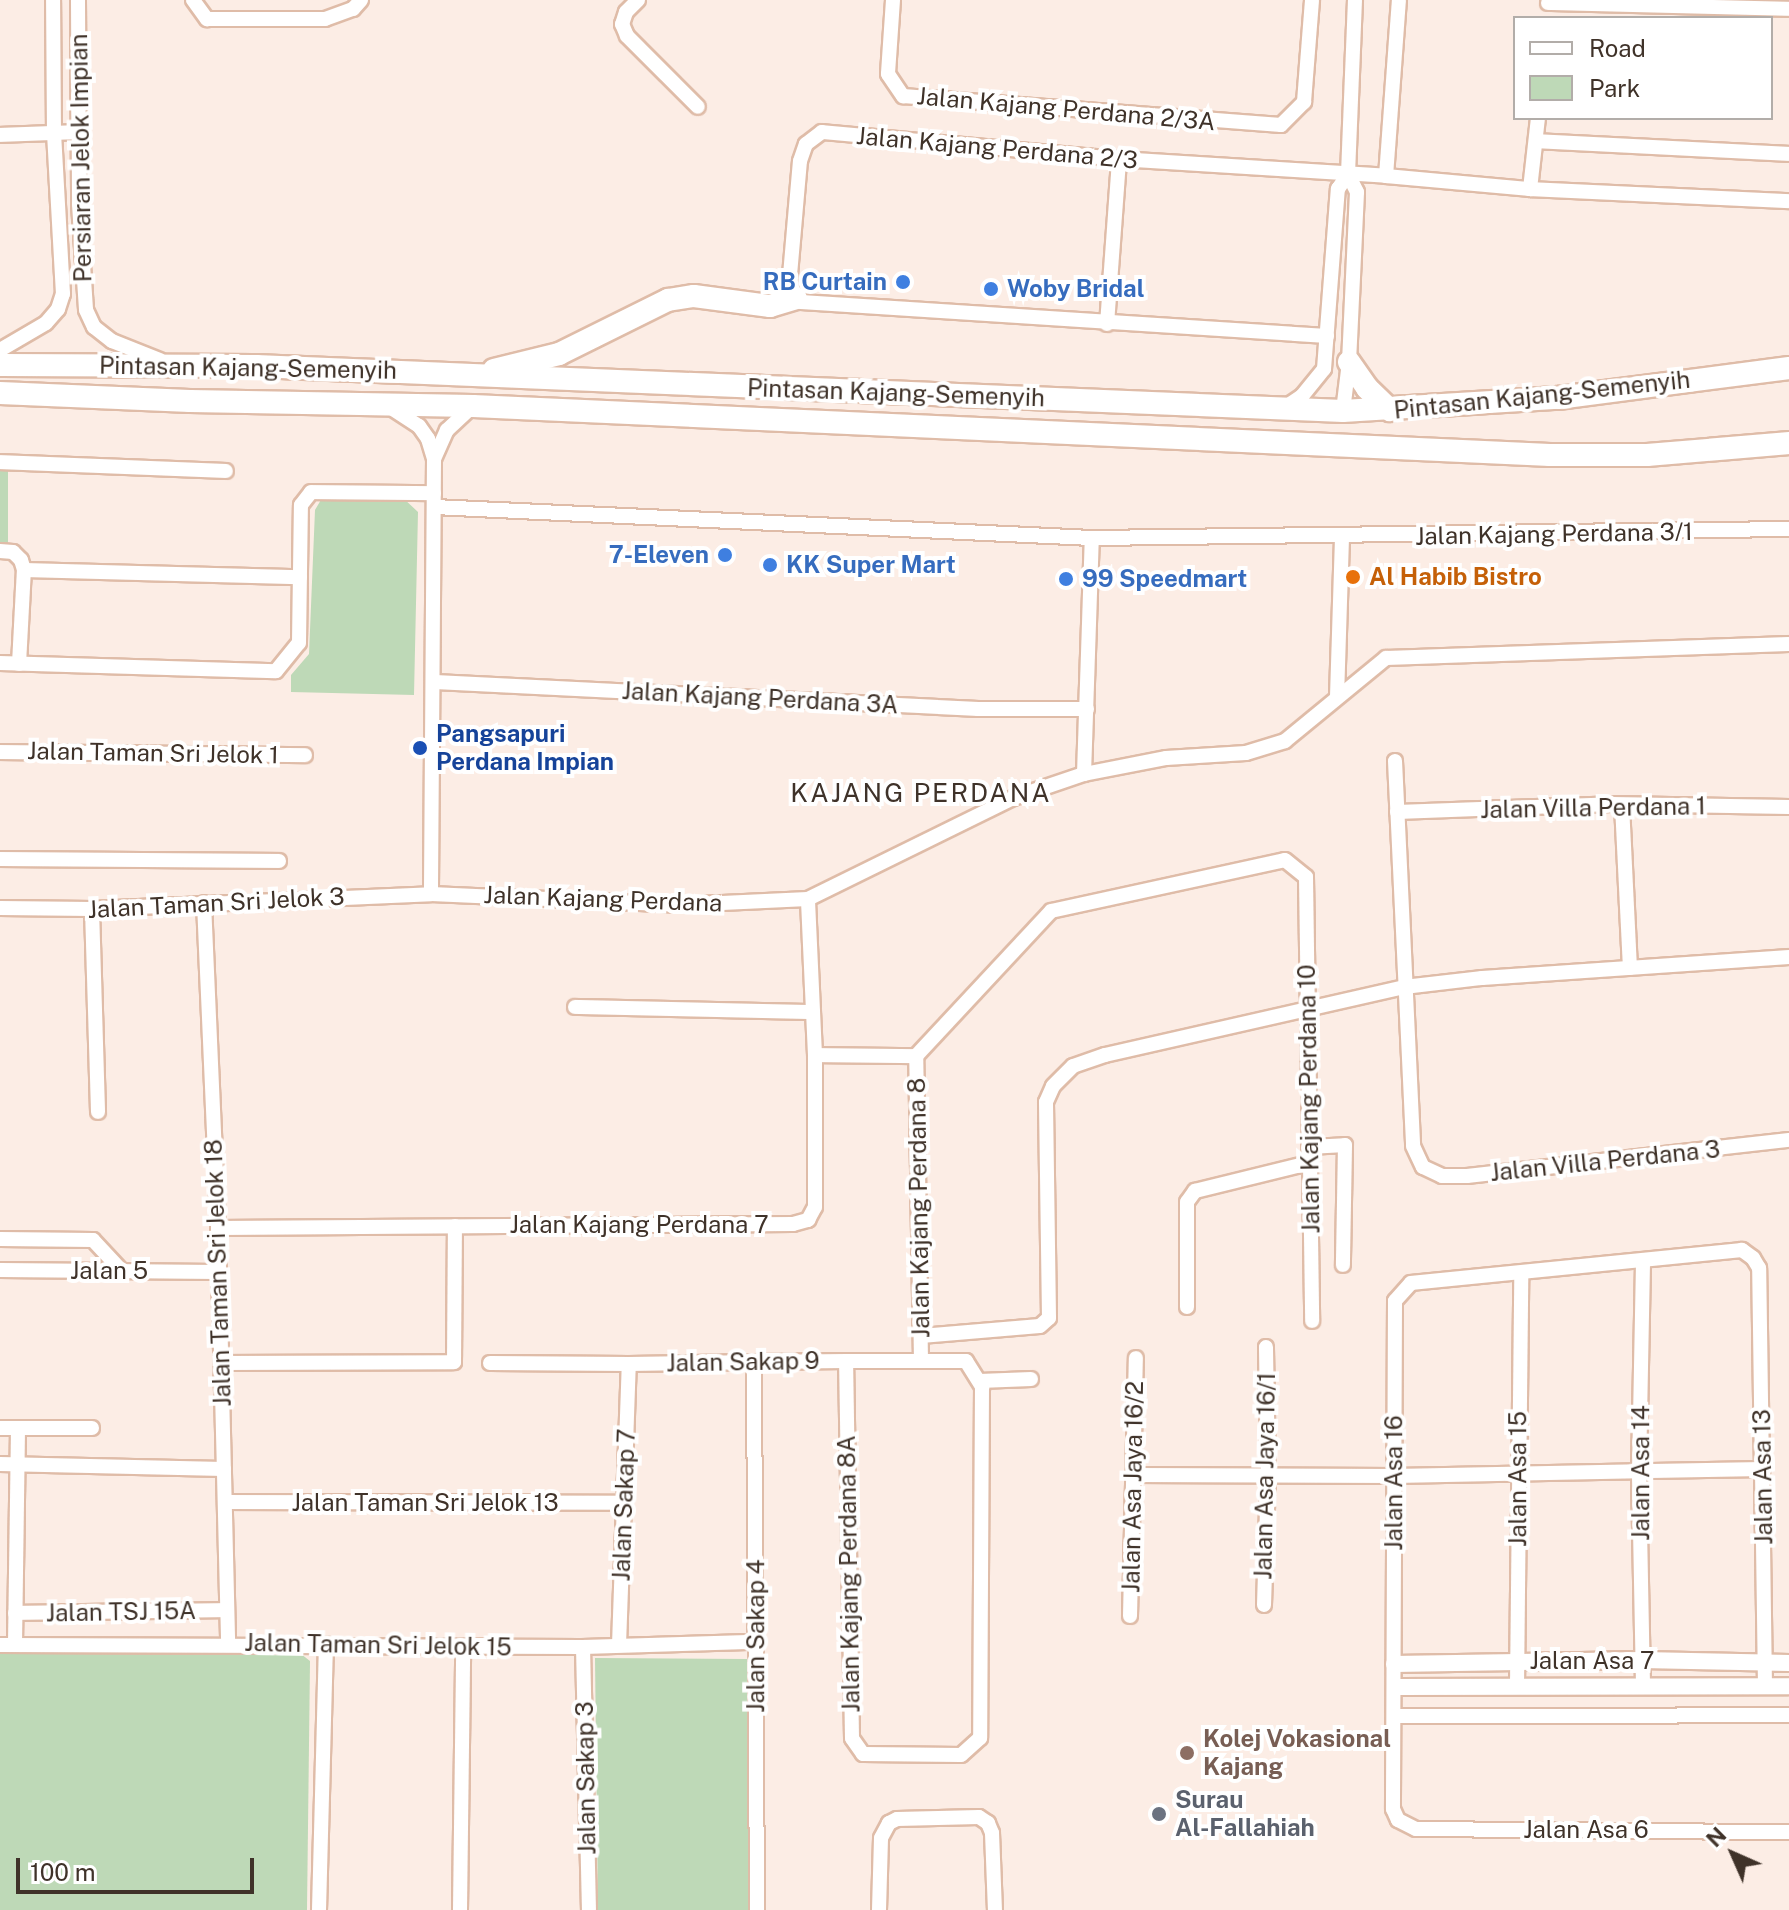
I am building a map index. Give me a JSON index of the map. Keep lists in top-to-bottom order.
{
  "streets": {
    "highway": ["Pintasan Kajang-Semenyih"],
    "street": [
      "Jalan Kajang Perdana 2/3A",
      "Jalan Kajang Perdana 2/3",
      "Persiaran Jelok Impian",
      "Jalan Kajang Perdana 3/1",
      "Jalan Kajang Perdana 3A",
      "Jalan Taman Sri Jelok 1",
      "Jalan Villa Perdana 1",
      "Jalan Kajang Perdana",
      "Jalan Taman Sri Jelok 3",
      "Jalan Kajang Perdana 10",
      "Jalan Villa Perdana 3",
      "Jalan Kajang Perdana 8",
      "Jalan Kajang Perdana 7",
      "Jalan 5",
      "Jalan Taman Sri Jelok 18",
      "Jalan Sakap 9",
      "Jalan Asa 14",
      "Jalan Asa Jaya 16/1",
      "Jalan Asa 13",
      "Jalan Asa 15",
      "Jalan Asa 16",
      "Jalan Asa Jaya 16/2",
      "Jalan Taman Sri Jelok 13",
      "Jalan Sakap 7",
      "Jalan Kajang Perdana 8A",
      "Jalan TSJ 15A",
      "Jalan Sakap 4",
      "Jalan Taman Sri Jelok 15",
      "Jalan Asa 7",
      "Jalan Sakap 3",
      "Jalan Asa 6"
    ]
  },
  "crossings": [
    ["Persiaran Jelok Impian", "Pintasan Kajang-Semenyih"],
    ["Jalan Kajang Perdana", "Jalan Taman Sri Jelok 3"],
    ["Jalan Taman Sri Jelok 3", "Jalan Taman Sri Jelok 18"],
    ["Jalan Kajang Perdana 10", "Jalan Kajang Perdana 8"],
    ["Jalan Kajang Perdana 8", "Jalan Kajang Perdana 7"],
    ["Jalan Kajang Perdana 8", "Jalan Sakap 9"],
    ["Jalan Kajang Perdana 7", "Jalan Taman Sri Jelok 18"],
    ["Jalan 5", "Jalan Taman Sri Jelok 18"],
    ["Jalan Taman Sri Jelok 18", "Jalan Taman Sri Jelok 13"],
    ["Jalan Taman Sri Jelok 18", "Jalan TSJ 15A"],
    ["Jalan Taman Sri Jelok 18", "Jalan Taman Sri Jelok 15"],
    ["Jalan Sakap 9", "Jalan Sakap 7"],
    ["Jalan Sakap 9", "Jalan Kajang Perdana 8A"],
    ["Jalan Sakap 9", "Jalan Sakap 4"],
    ["Jalan Asa 14", "Jalan Asa 13"],
    ["Jalan Asa 14", "Jalan Asa 7"],
    ["Jalan Asa 13", "Jalan Asa 7"],
    ["Jalan Asa 15", "Jalan Asa 16"],
    ["Jalan Asa 15", "Jalan Asa 7"],
    ["Jalan Asa 16", "Jalan Asa 7"],
    ["Jalan Asa 16", "Jalan Asa 6"],
    ["Jalan Taman Sri Jelok 13", "Jalan Sakap 7"],
    ["Jalan Sakap 7", "Jalan Taman Sri Jelok 15"],
    ["Jalan Sakap 4", "Jalan Taman Sri Jelok 15"],
    ["Jalan Taman Sri Jelok 15", "Jalan Sakap 3"]
  ],
  "districts": ["KAJANG PERDANA"],
  "places": [
    "RB Curtain",
    "Woby Bridal",
    "7-Eleven",
    "KK Super Mart",
    "Al Habib Bistro",
    "99 Speedmart",
    "Pangsapuri Perdana Impian",
    "Kolej Vokasional Kajang",
    "Surau Al-Fallahiah"
  ],
  "legend": ["Road", "Park"],
  "scale_bar": "100 m",
  "north": "top left"
}
